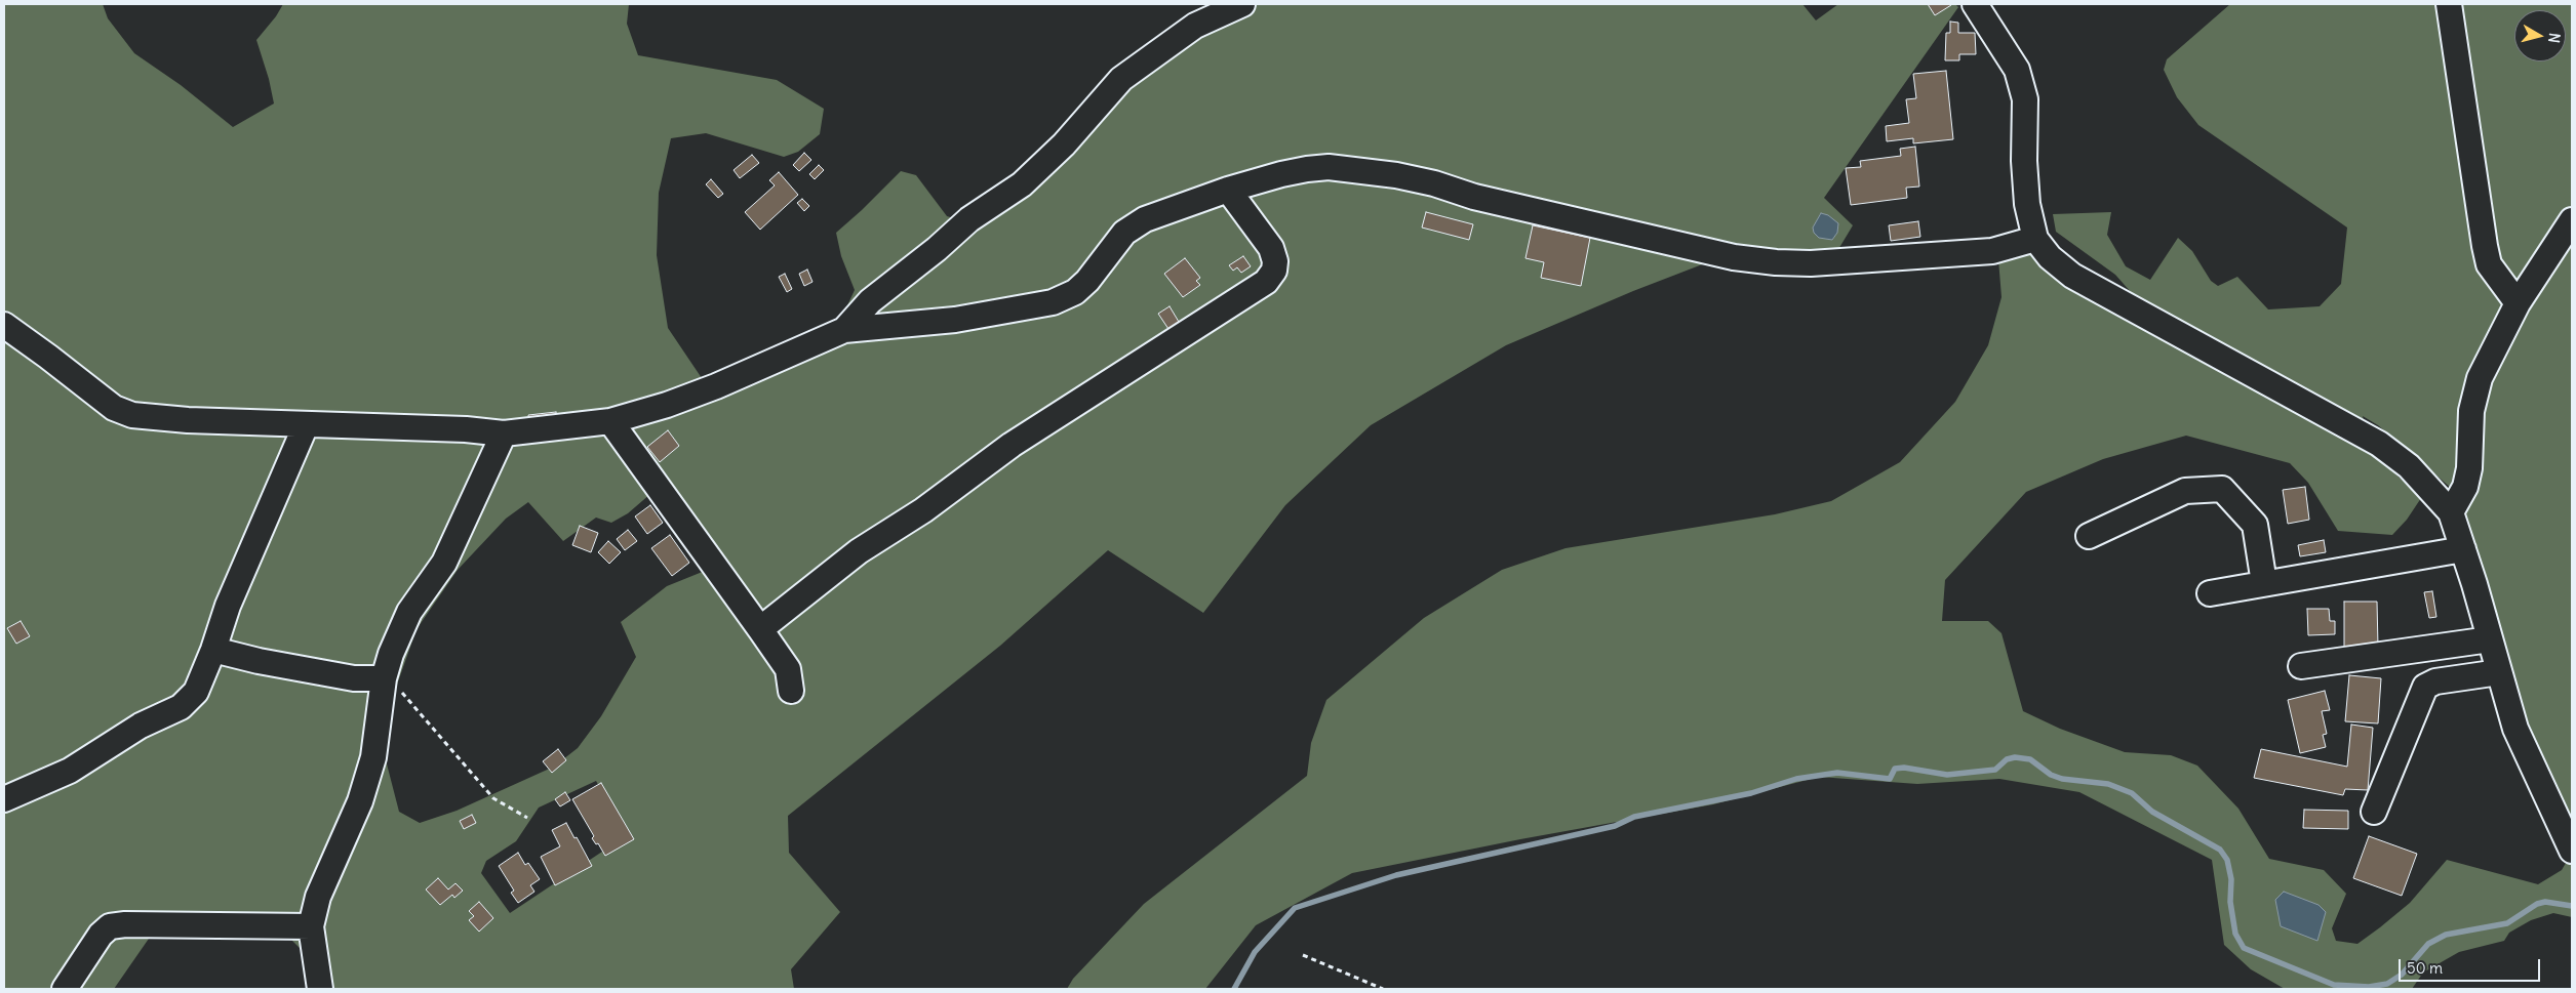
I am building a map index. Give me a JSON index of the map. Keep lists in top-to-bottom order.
{
  "scale_bar": "50 m",
  "north": "right"
}
